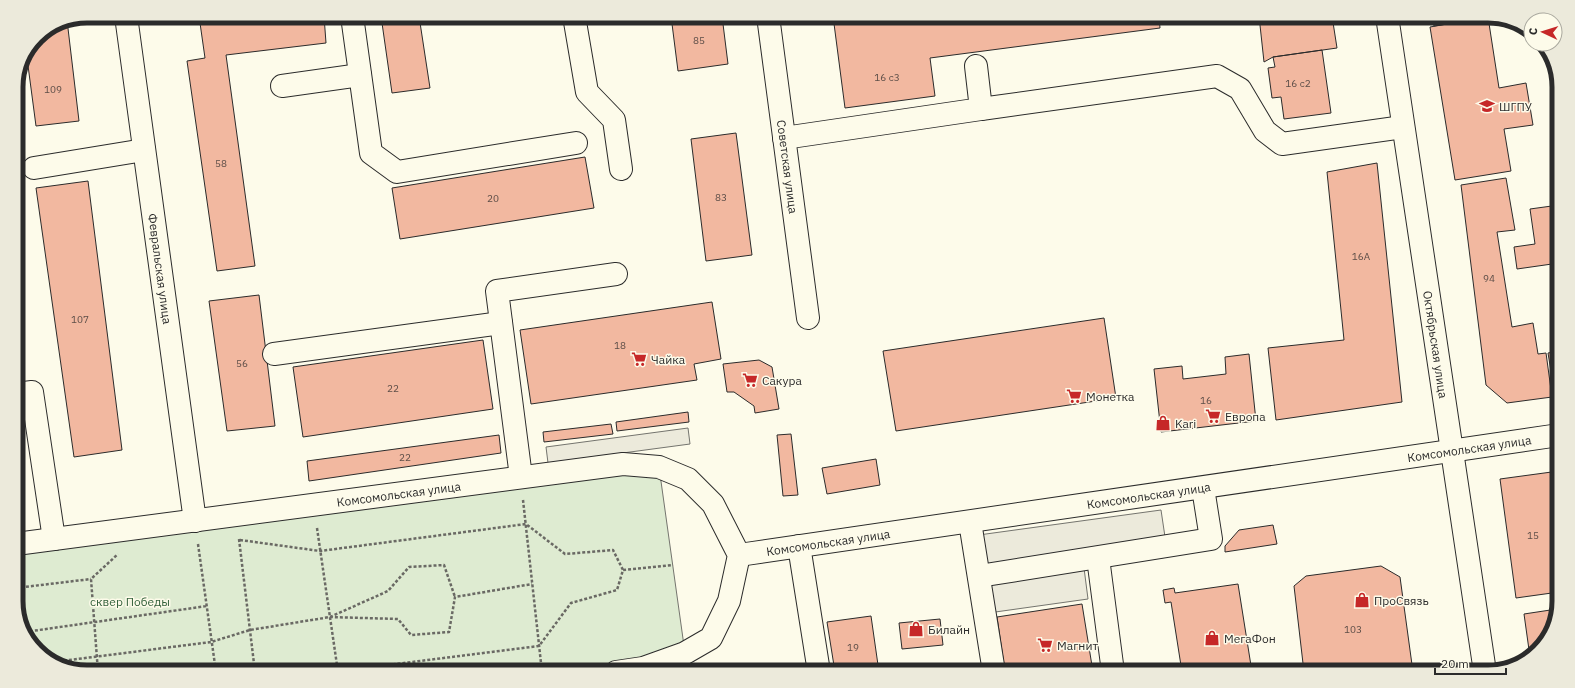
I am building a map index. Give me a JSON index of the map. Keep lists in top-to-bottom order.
{
  "streets": {
    "main road": [
      "Советская улица",
      "Февральская улица",
      "Октябрьская улица",
      "Комсомольская улица"
    ]
  },
  "crossings": [
    ["Февральская улица", "Комсомольская улица"],
    ["Октябрьская улица", "Комсомольская улица"]
  ],
  "parks": ["сквер Победы"],
  "places": {
    "school or university": ["ШГПУ"],
    "supermarket": [
      "Чайка",
      "Сакура",
      "Монетка",
      "Европа",
      "Магнит"
    ],
    "shop": [
      "Kari",
      "ПроСвязь",
      "Билайн",
      "МегаФон"
    ]
  },
  "house_numbers": [
    "85",
    "16 с3",
    "16 с2",
    "109",
    "58",
    "83",
    "20",
    "16А",
    "94",
    "107",
    "18",
    "56",
    "22",
    "16",
    "22",
    "15",
    "103",
    "19"
  ],
  "scale_bar": "20 m",
  "north": "left"
}
